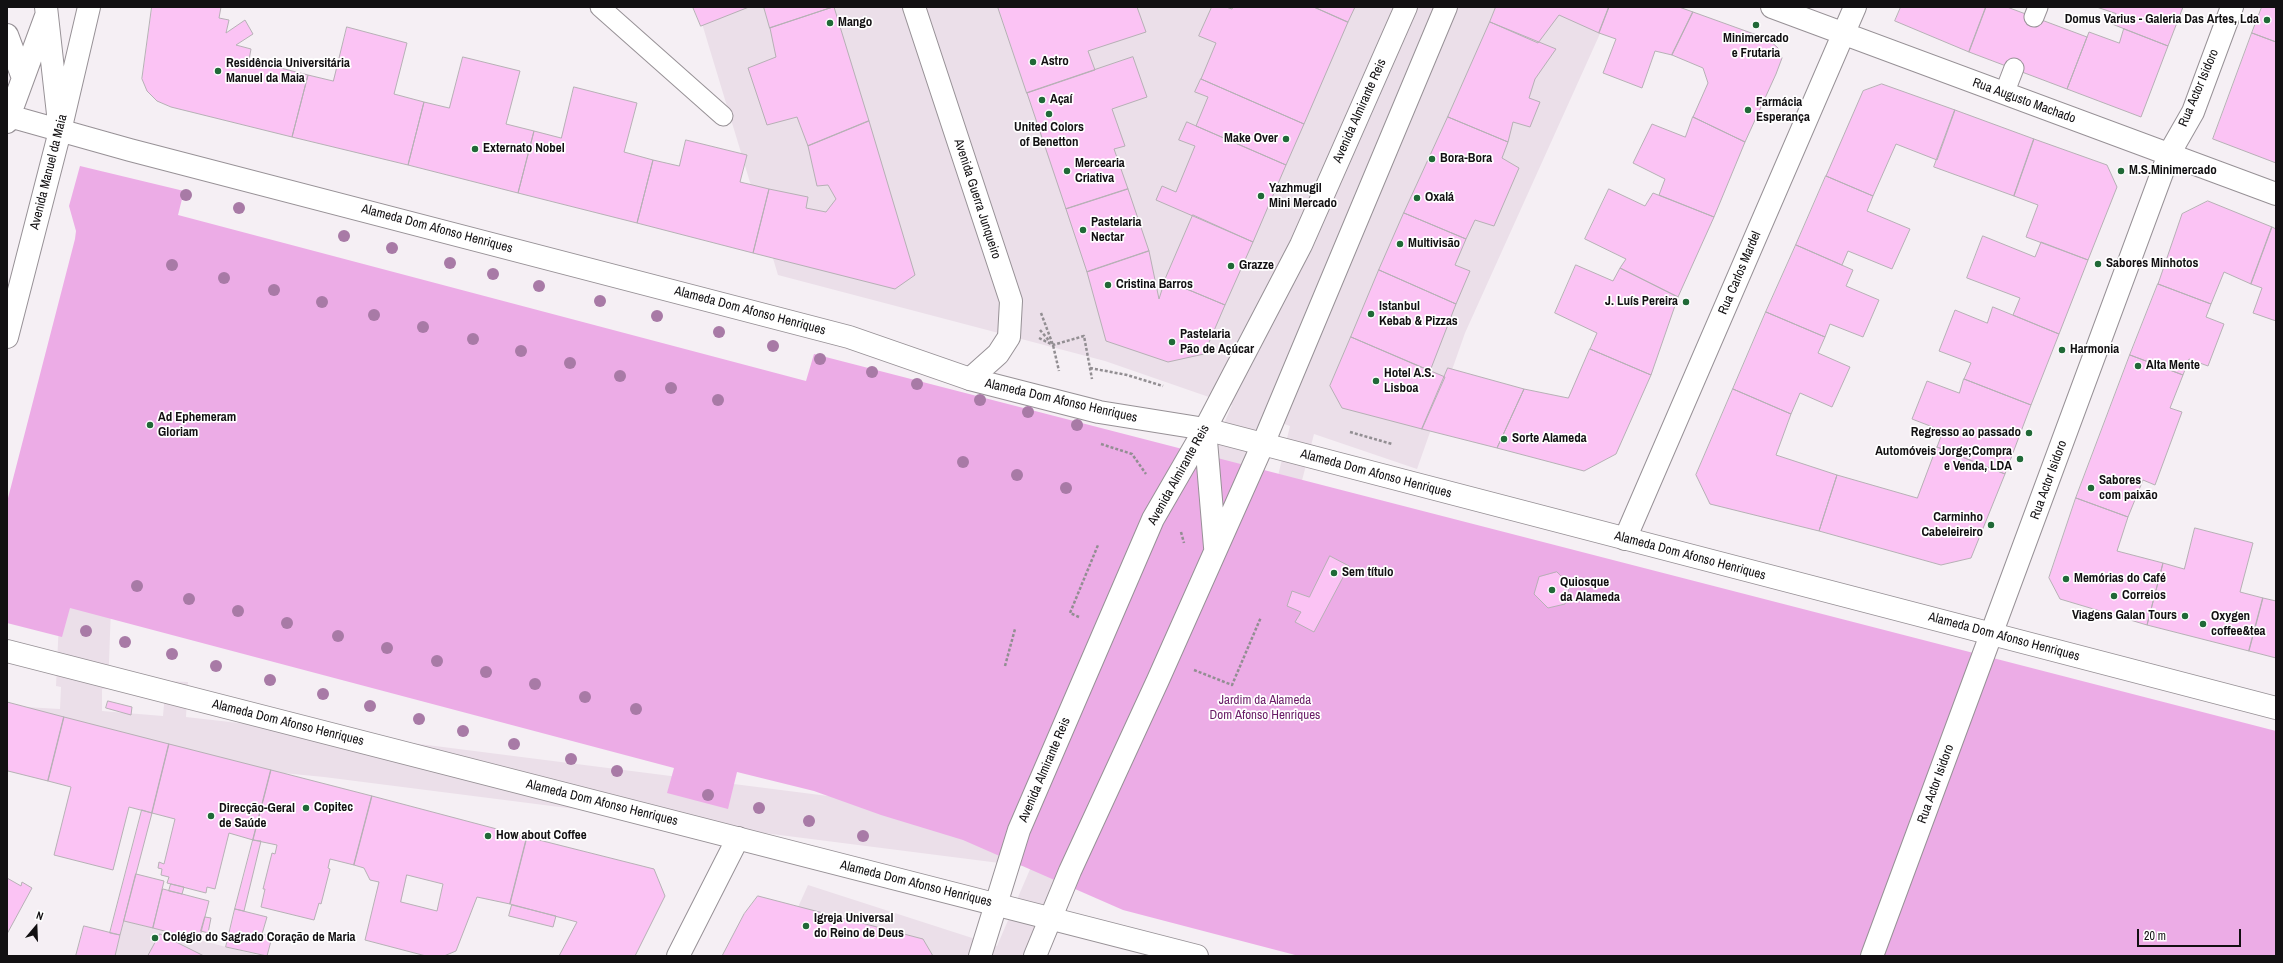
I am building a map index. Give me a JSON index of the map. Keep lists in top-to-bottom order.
{
  "streets": {
    "main road": [
      "Rua Actor Isidoro",
      "Rua Augusto Machado",
      "Avenida Almirante Reis",
      "Avenida Manuel da Maia",
      "Avenida Guerra Junqueiro",
      "Alameda Dom Afonso Henriques",
      "Rua Carlos Mardel"
    ]
  },
  "crossings": [
    ["Rua Actor Isidoro", "Rua Augusto Machado"],
    ["Rua Actor Isidoro", "Alameda Dom Afonso Henriques"],
    ["Rua Augusto Machado", "Rua Carlos Mardel"],
    ["Avenida Almirante Reis", "Alameda Dom Afonso Henriques"],
    ["Avenida Manuel da Maia", "Alameda Dom Afonso Henriques"],
    ["Avenida Guerra Junqueiro", "Alameda Dom Afonso Henriques"],
    ["Alameda Dom Afonso Henriques", "Rua Carlos Mardel"]
  ],
  "parks": ["Jardim da Alameda Dom Afonso Henriques"],
  "places": [
    "Domus Varius - Galeria Das Artes, Lda",
    "Mango",
    "Minimercado e Frutaria",
    "Astro",
    "Residência Universitária Manuel da Maia",
    "Açaí",
    "Farmácia Esperança",
    "United Colors of Benetton",
    "Make Over",
    "Externato Nobel",
    "Bora-Bora",
    "Mercearia Criativa",
    "M.S.Minimercado",
    "Yazhmugil Mini Mercado",
    "Oxalá",
    "Pastelaria Nectar",
    "Multivisão",
    "Sabores Minhotos",
    "Grazze",
    "Cristina Barros",
    "J. Luís Pereira",
    "Istanbul Kebab & Pizzas",
    "Pastelaria Pão de Açúcar",
    "Harmonia",
    "Alta Mente",
    "Hotel A.S. Lisboa",
    "Ad Ephemeram Gloriam",
    "Regresso ao passado",
    "Sorte Alameda",
    "Automóveis Jorge;Compra e Venda, LDA",
    "Sabores com paixão",
    "Carminho Cabeleireiro",
    "Sem título",
    "Memórias do Café",
    "Quiosque da Alameda",
    "Correios",
    "Viagens Galan Tours",
    "Oxygen coffee&tea",
    "Copitec",
    "Direcção-Geral de Saúde",
    "How about Coffee",
    "Igreja Universal do Reino de Deus",
    "Colégio do Sagrado Coração de Maria"
  ],
  "scale_bar": "20 m",
  "north": "top"
}
